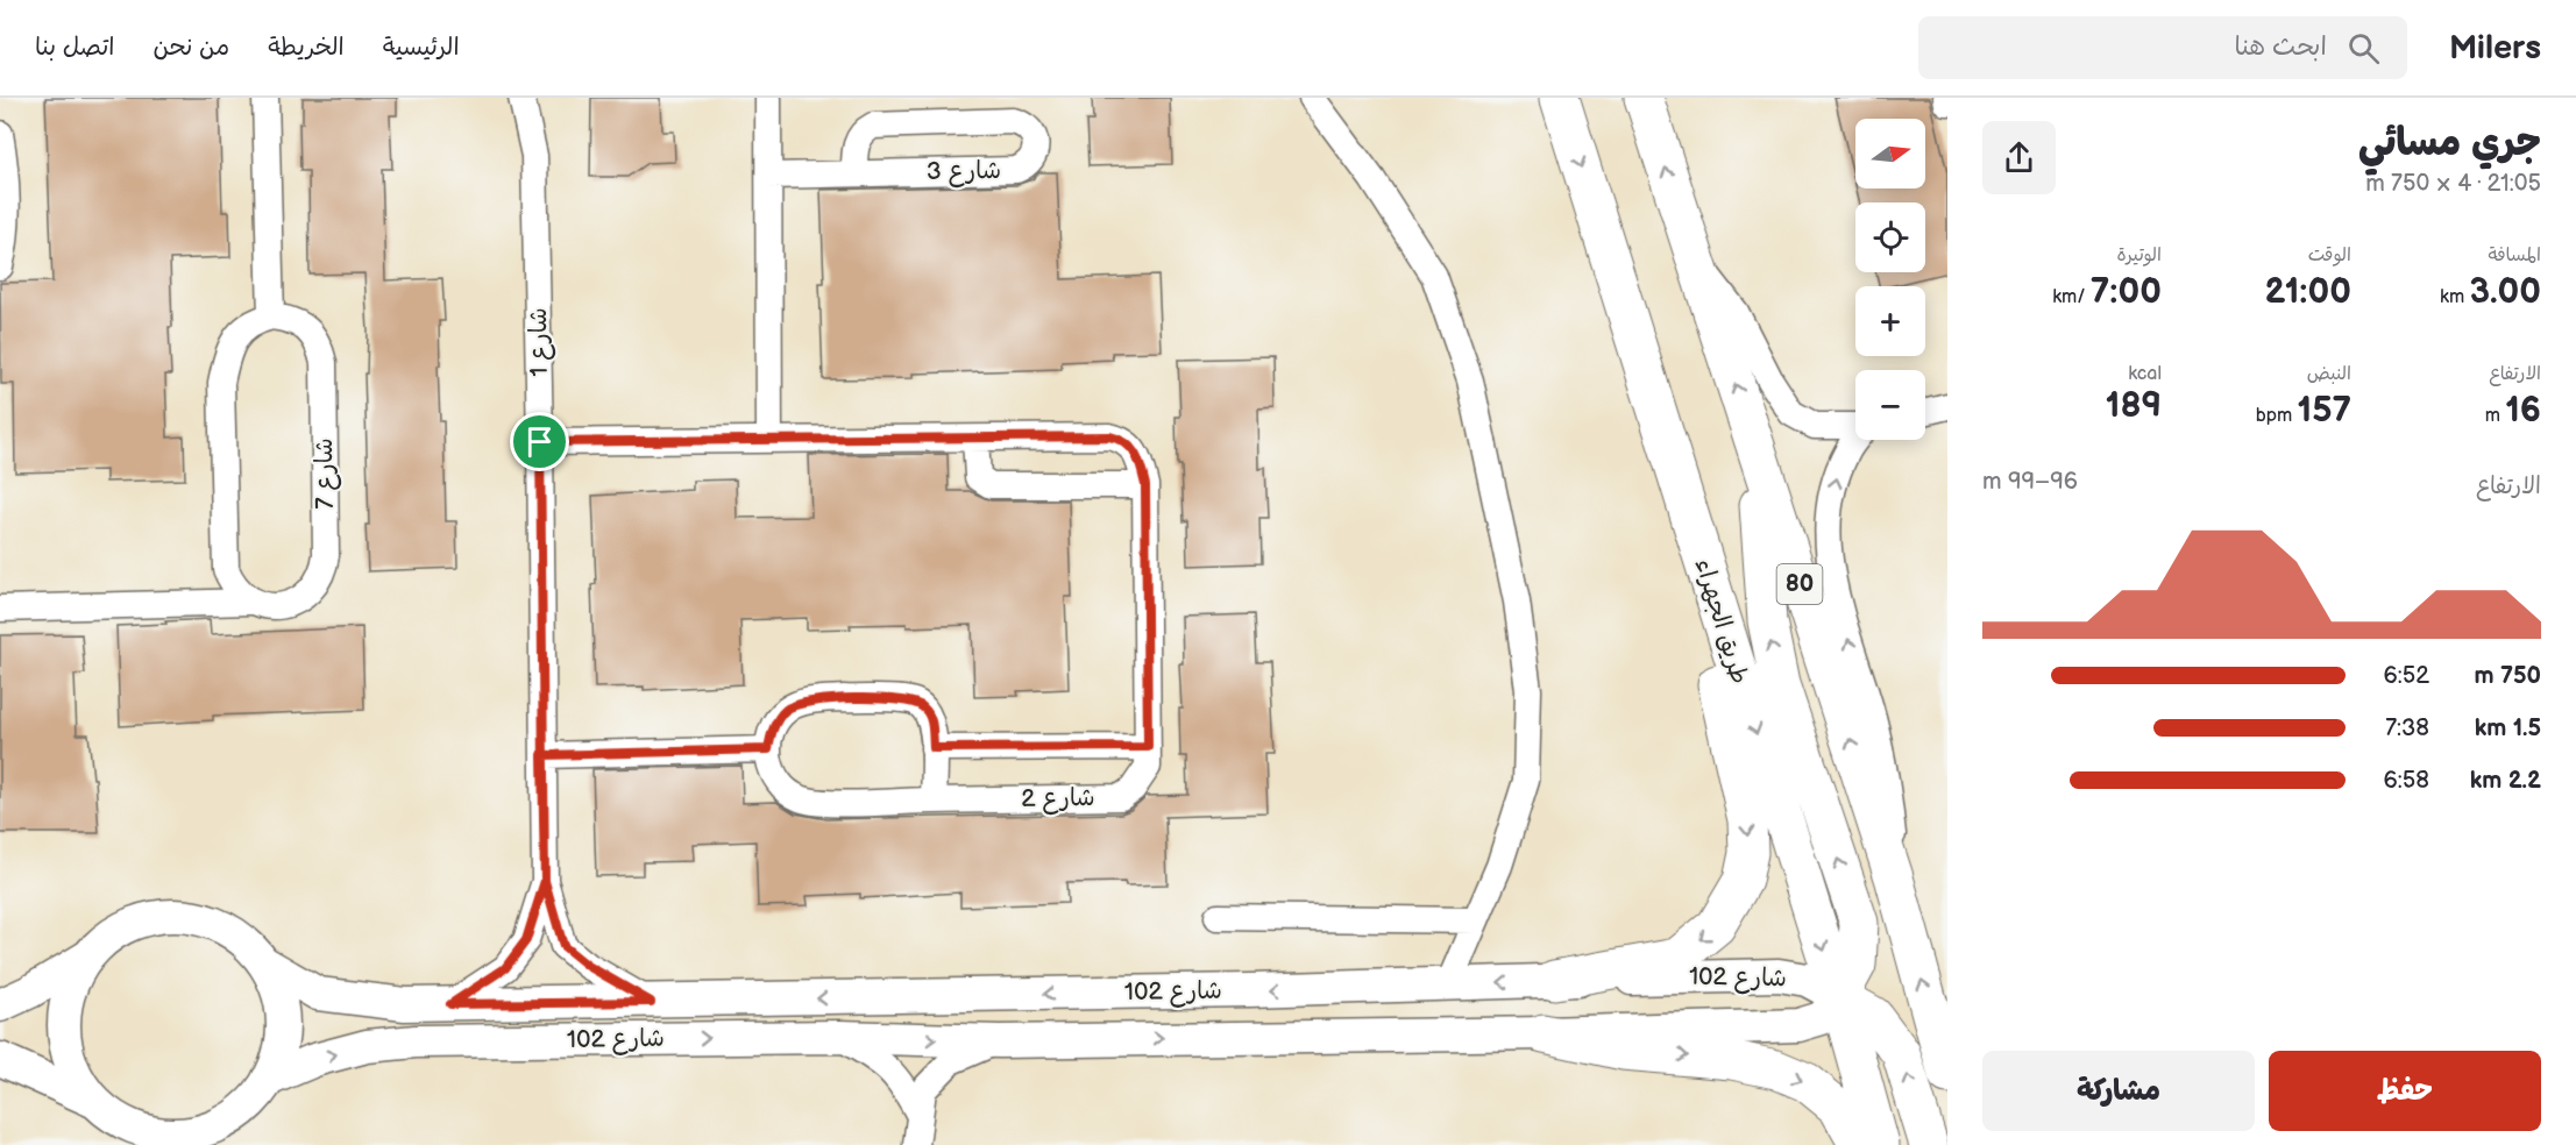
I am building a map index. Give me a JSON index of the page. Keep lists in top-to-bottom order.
{
  "streets": {
    "highway": ["80", "طريق الجهراء"],
    "street": [
      "شارع 3",
      "شارع 1",
      "شارع 7",
      "شارع 2",
      "شارع 102"
    ]
  },
  "crossings": [
    ["شارع 1", "شارع 2"],
    ["شارع 1", "شارع 102"],
    ["طريق الجهراء", "شارع 102"]
  ],
  "north": "right",
  "page": {
    "header": "Milers",
    "search": "ابحث هنا",
    "nav": [
      "الرئيسية",
      "الخريطة",
      "من نحن",
      "اتصل بنا"
    ],
    "heading": ["جري مسائي", "21:05 · 4 × 750 m"],
    "map_buttons": ["+", "−"],
    "stats": [
      ["المسافة", "3.00 km"],
      ["الوقت", "21:00"],
      ["الوتيرة", "7:00 /km"],
      ["الارتفاع", "16 m"],
      ["النبض", "157 bpm"],
      ["kcal", "189"]
    ],
    "chart": ["الارتفاع", "96–99 m"],
    "list": [
      {
        "name": "750 m",
        "note": "6:52"
      },
      {
        "name": "1.5 km",
        "note": "7:38"
      },
      {
        "name": "2.2 km",
        "note": "6:58"
      }
    ],
    "buttons": ["حفظ", "مشاركة"]
  }
}
